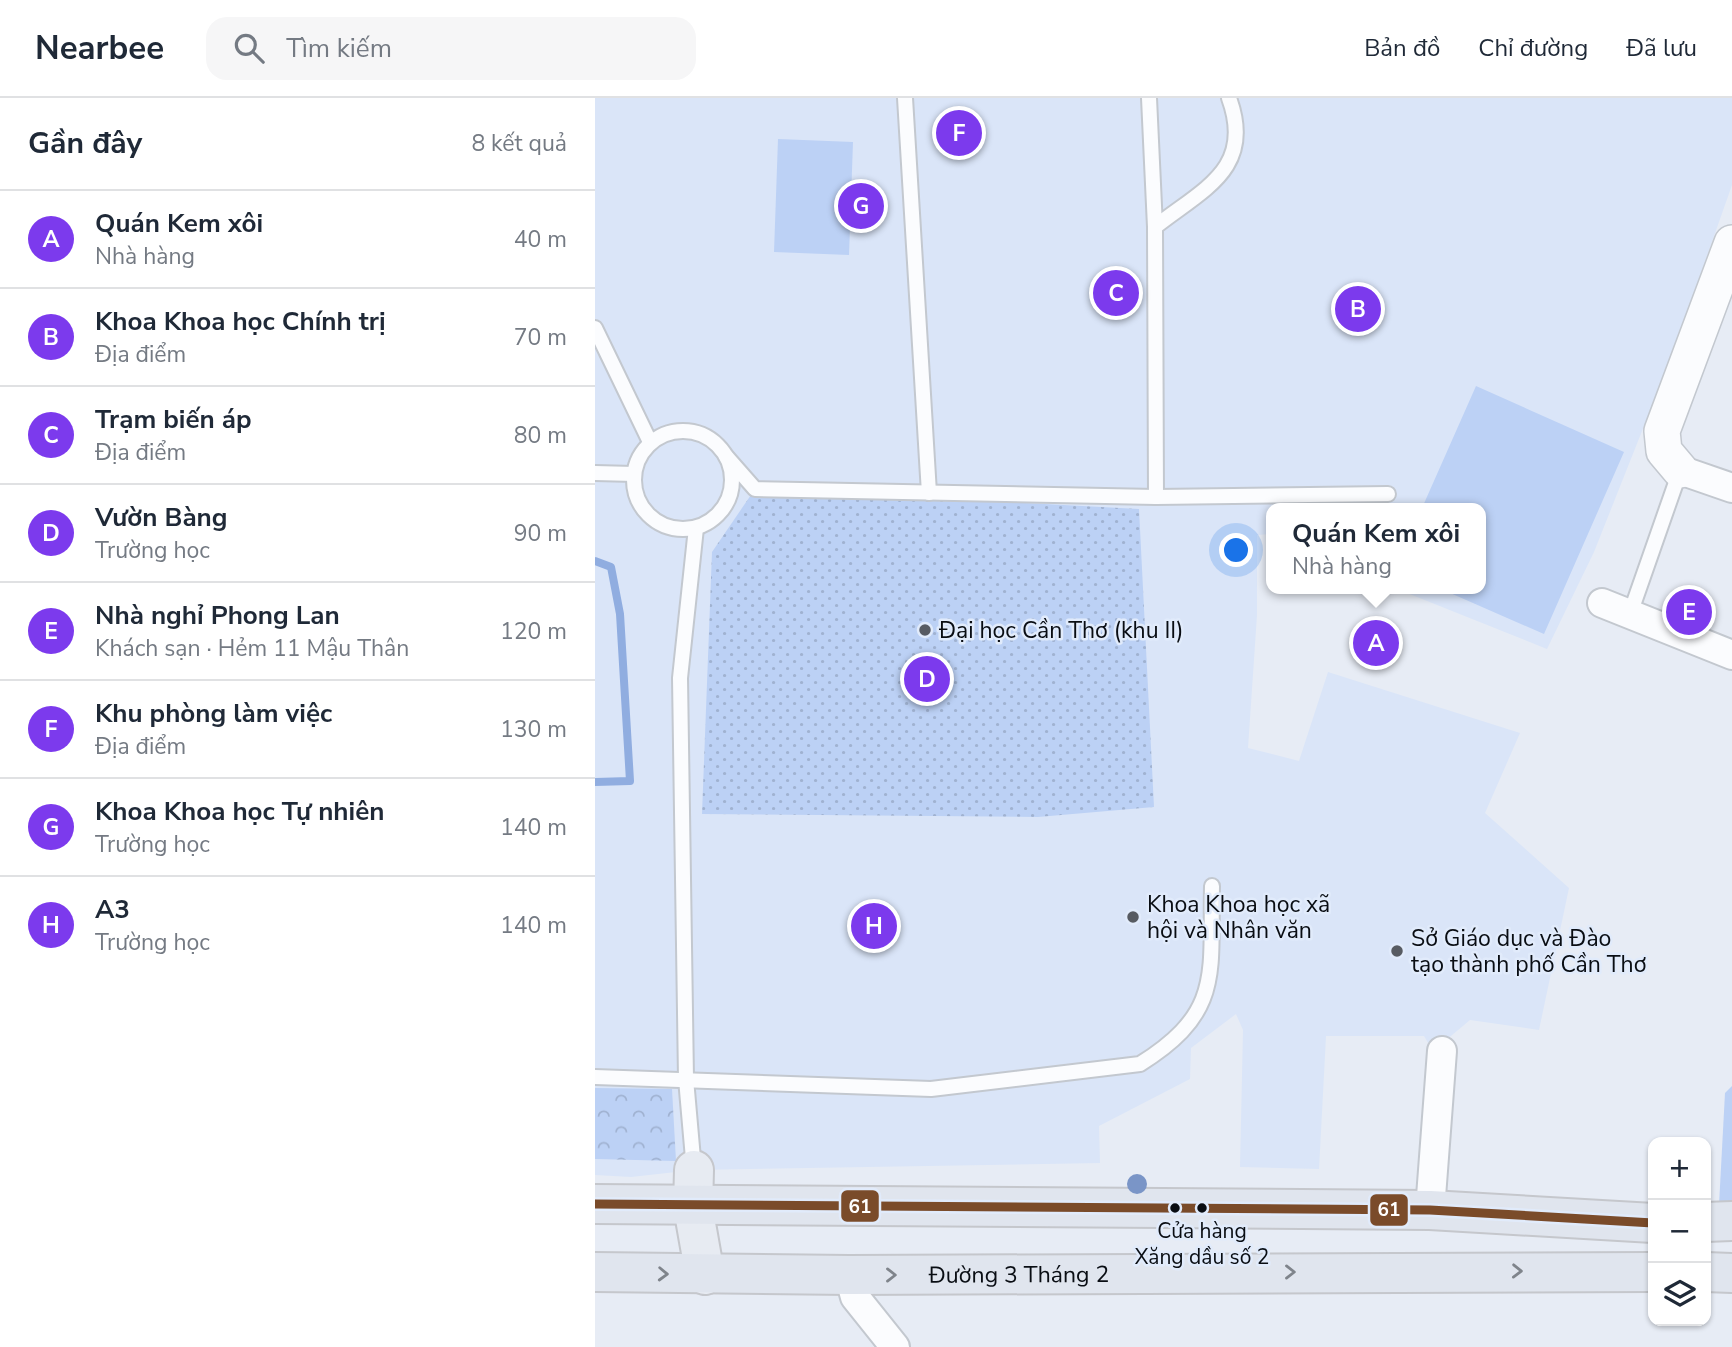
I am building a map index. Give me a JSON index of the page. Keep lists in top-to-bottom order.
{
  "streets": {
    "highway": ["Đường 3 Tháng 2"]
  },
  "places": [
    "Đại học Cần Thơ (khu II)",
    "Khoa Khoa học xã hội và Nhân văn",
    "Sở Giáo dục và Đào tạo thành phố Cần Thơ",
    "Cửa hàng Xăng dầu số 2"
  ],
  "lines": ["transit line 61"],
  "page": {
    "header": "Nearbee",
    "search": "Tìm kiếm",
    "nav": ["Bản đồ", "Chỉ đường", "Đã lưu"],
    "heading": ["Gần đây", "8 kết quả"],
    "pins": [
      "F",
      "G",
      "C",
      "B",
      "E",
      "A",
      "D",
      "H"
    ],
    "list": [
      {
        "mark": "A",
        "name": "Quán Kem xôi",
        "note": "Nhà hàng",
        "value": "40 m"
      },
      {
        "mark": "B",
        "name": "Khoa Khoa học Chính trị",
        "note": "Địa điểm",
        "value": "70 m"
      },
      {
        "mark": "C",
        "name": "Trạm biến áp",
        "note": "Địa điểm",
        "value": "80 m"
      },
      {
        "mark": "D",
        "name": "Vườn Bàng",
        "note": "Trường học",
        "value": "90 m"
      },
      {
        "mark": "E",
        "name": "Nhà nghỉ Phong Lan",
        "note": "Khách sạn · Hẻm 11 Mậu Thân",
        "value": "120 m"
      },
      {
        "mark": "F",
        "name": "Khu phòng làm việc",
        "note": "Địa điểm",
        "value": "130 m"
      },
      {
        "mark": "G",
        "name": "Khoa Khoa học Tự nhiên",
        "note": "Trường học",
        "value": "140 m"
      },
      {
        "mark": "H",
        "name": "A3",
        "note": "Trường học",
        "value": "140 m"
      }
    ],
    "popup": ["Quán Kem xôi", "Nhà hàng"],
    "map_buttons": ["+", "−"]
  }
}
